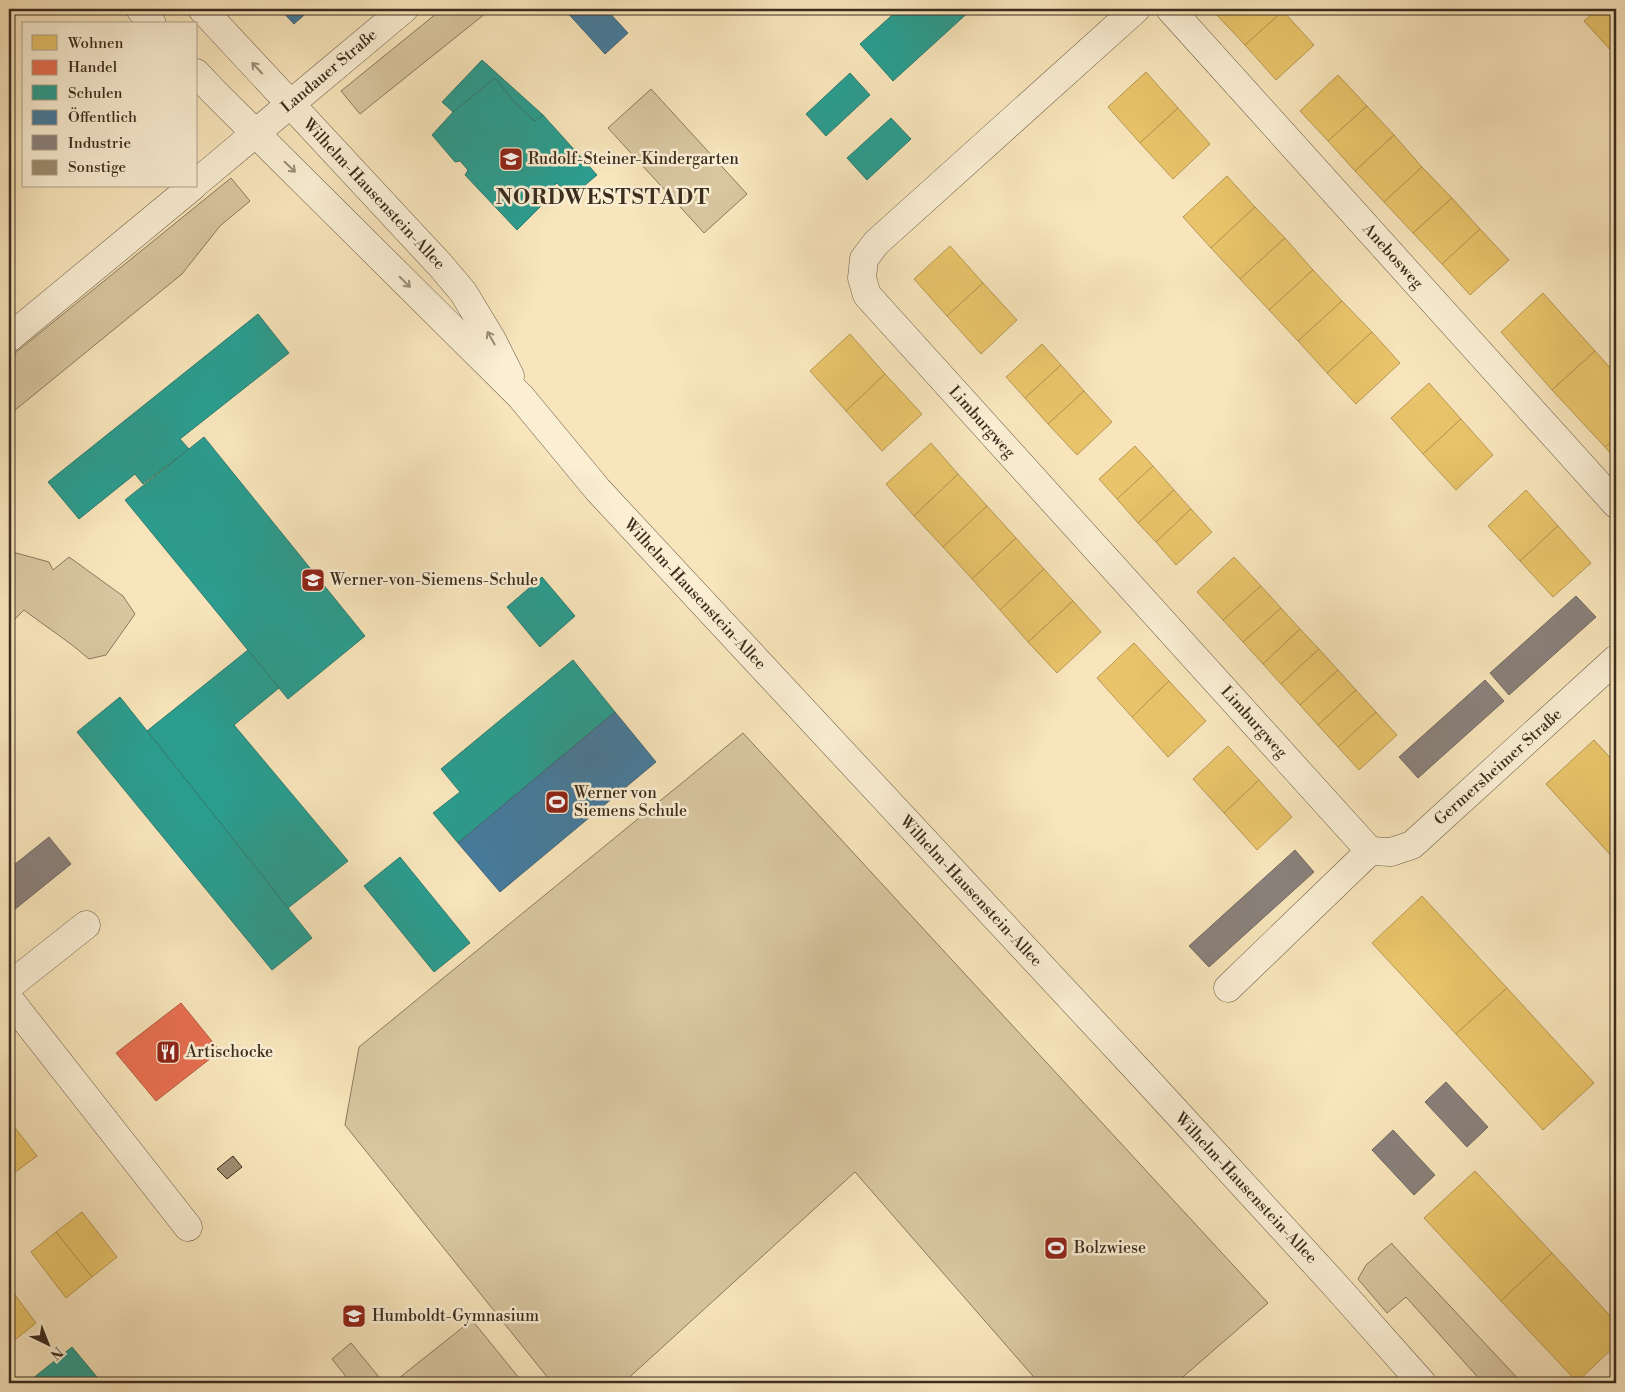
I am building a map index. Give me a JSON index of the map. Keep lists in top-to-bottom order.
{
  "streets": {
    "street": [
      "Landauer Straße",
      "Wilhelm-Hausenstein-Allee",
      "Anebosweg",
      "Limburgweg",
      "Germersheimer Straße"
    ]
  },
  "crossings": [
    ["Landauer Straße", "Wilhelm-Hausenstein-Allee"],
    ["Limburgweg", "Germersheimer Straße"]
  ],
  "districts": ["NORDWESTSTADT"],
  "places": {
    "school or university": ["Rudolf-Steiner-Kindergarten", "Werner-von-Siemens-Schule", "Humboldt-Gymnasium"],
    "sports": ["Werner von Siemens Schule", "Bolzwiese"],
    "restaurant": ["Artischocke"]
  },
  "legend": [
    "Wohnen",
    "Handel",
    "Schulen",
    "Öffentlich",
    "Industrie",
    "Sonstige"
  ],
  "north": "bottom right"
}
